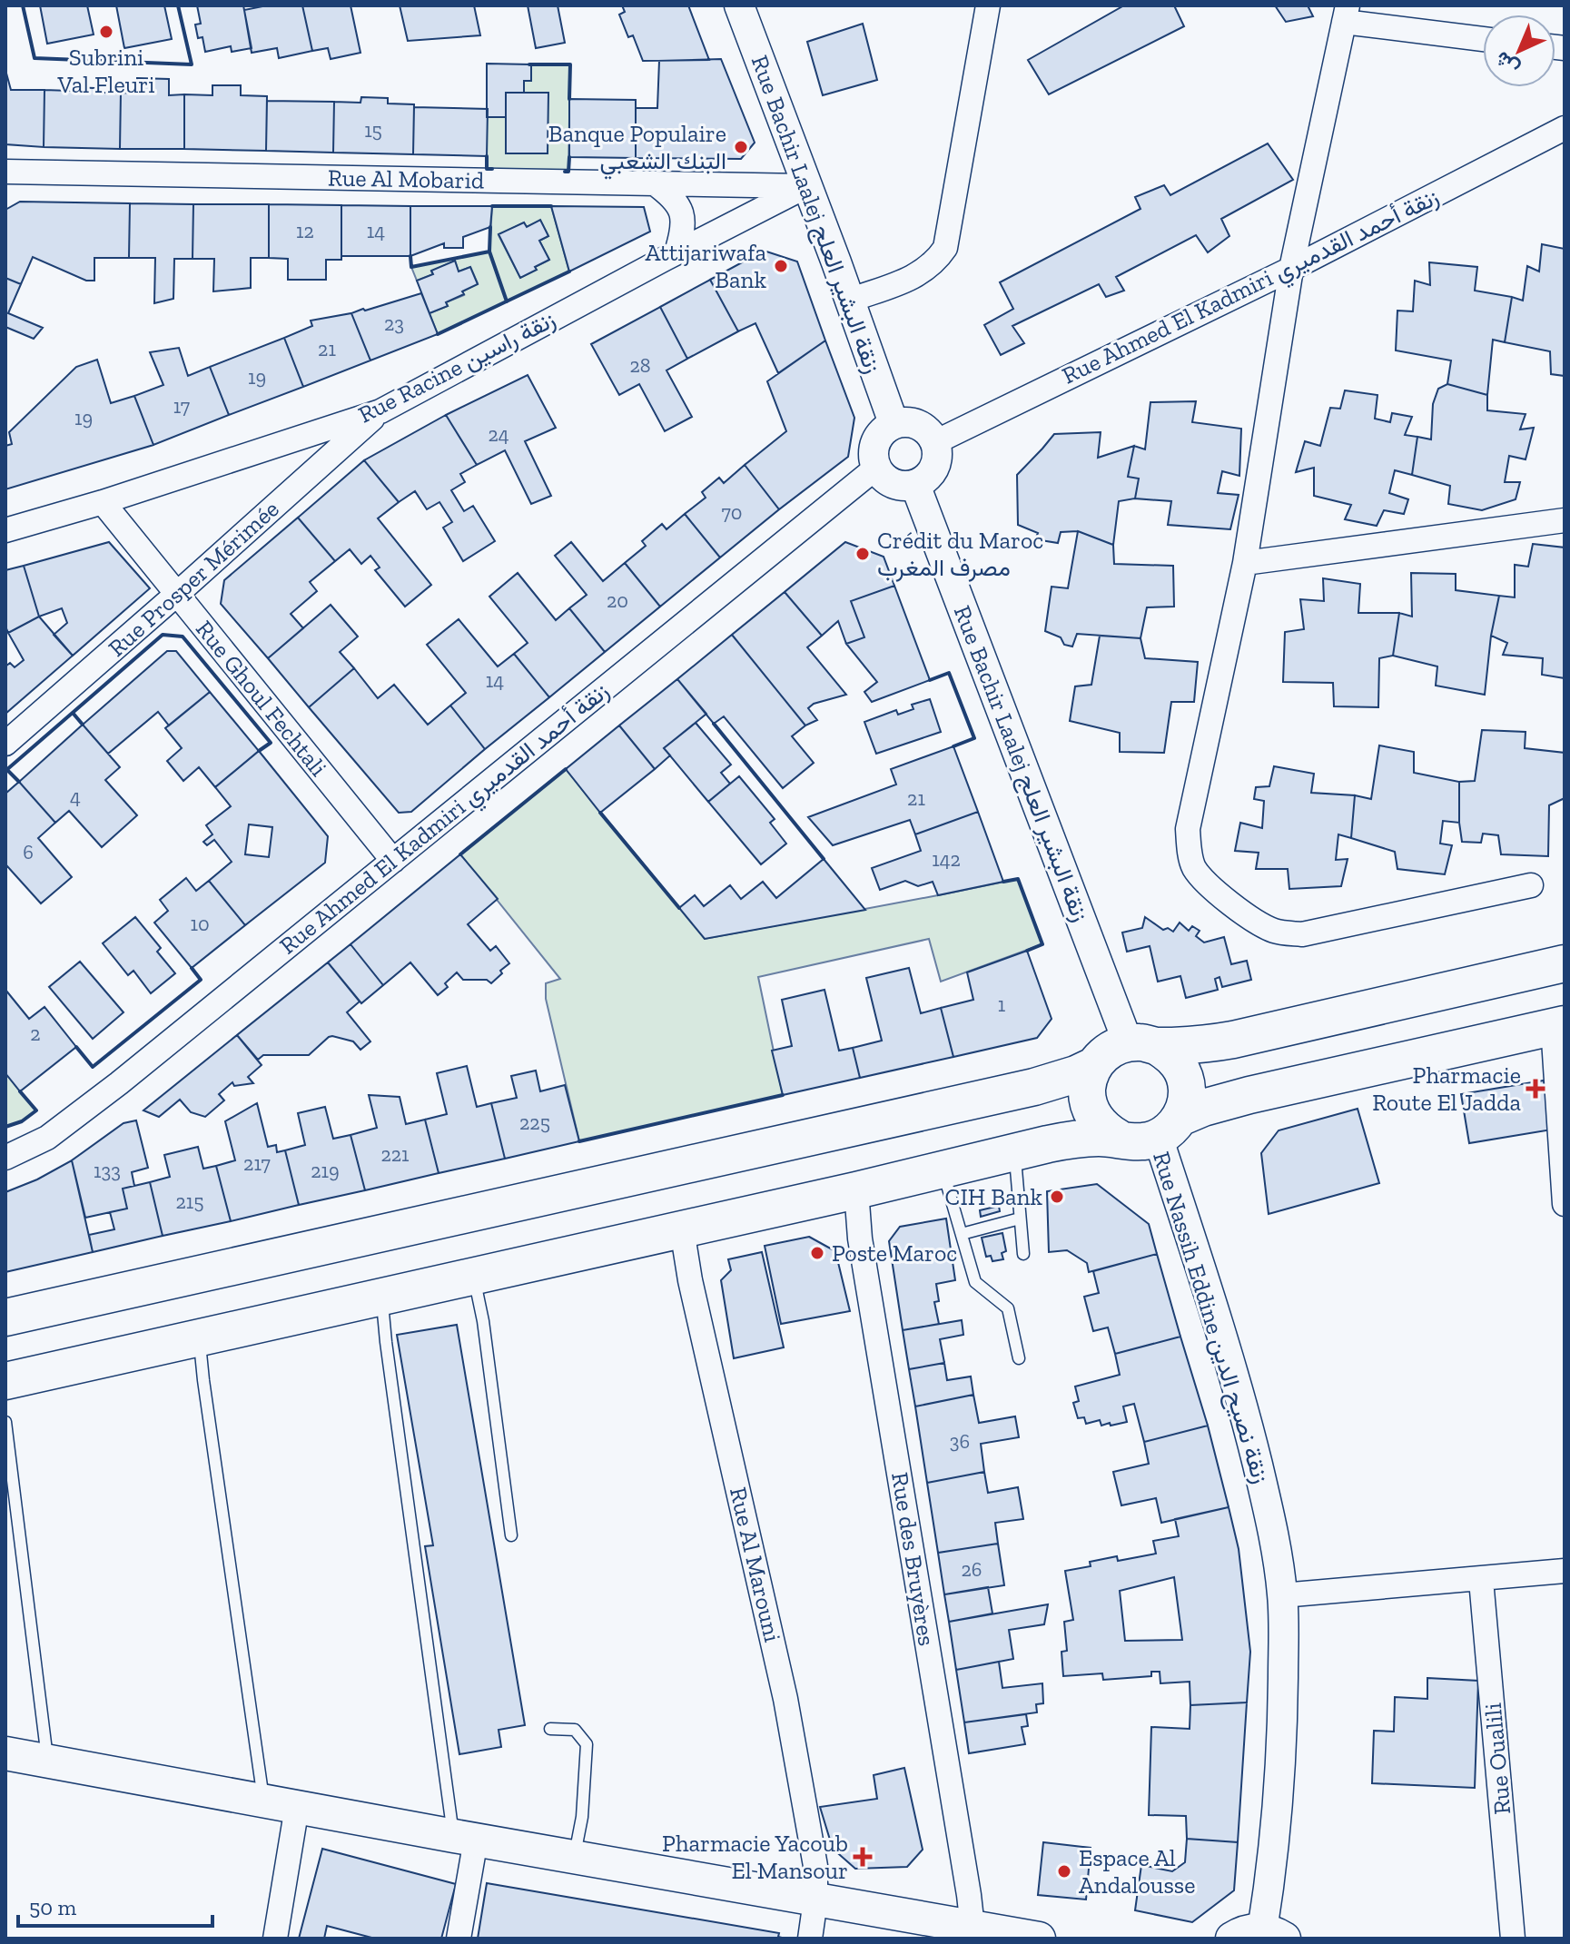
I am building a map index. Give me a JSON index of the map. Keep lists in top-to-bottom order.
{
  "streets": {
    "street": [
      "Rue Al Mobarid",
      "Rue Bachir Laalej زنقة البشير العلج",
      "Rue Ahmed El Kadmiri زنقة أحمد القدميري",
      "Rue Racine زنقة راسين",
      "Rue Prosper Mérimée",
      "Rue Ghoul Fechtali",
      "Rue Nassih Eddine زنقة نصيح الدين",
      "Rue des Bruyères",
      "Rue Al Marouni",
      "Rue Oualili"
    ]
  },
  "crossings": [
    ["Rue Al Mobarid", "Rue Bachir Laalej زنقة البشير العلج"],
    ["Rue Al Mobarid", "Rue Racine زنقة راسين"],
    ["Rue Bachir Laalej زنقة البشير العلج", "Rue Ahmed El Kadmiri زنقة أحمد القدميري"],
    ["Rue Bachir Laalej زنقة البشير العلج", "Rue Racine زنقة راسين"],
    ["Rue Bachir Laalej زنقة البشير العلج", "Rue Nassih Eddine زنقة نصيح الدين"],
    ["Rue Ahmed El Kadmiri زنقة أحمد القدميري", "Rue Ghoul Fechtali"],
    ["Rue Racine زنقة راسين", "Rue Prosper Mérimée"],
    ["Rue Racine زنقة راسين", "Rue Ghoul Fechtali"],
    ["Rue Prosper Mérimée", "Rue Ghoul Fechtali"]
  ],
  "places": {
    "other": [
      "Subrini Val Fleuri",
      "Banque Populaire البنك الشعبي",
      "Attijariwafa Bank",
      "Crédit du Maroc مصرف المغرب",
      "CIH Bank",
      "Poste Maroc",
      "Espace Al Andalousse"
    ],
    "health": ["Pharmacie Route El Jadda", "Pharmacie Yacoub El Mansour"]
  },
  "house_numbers": [
    "15",
    "12",
    "14",
    "23",
    "21",
    "28",
    "19",
    "17",
    "19",
    "24",
    "70",
    "20",
    "14",
    "4",
    "21",
    "6",
    "142",
    "10",
    "1",
    "2",
    "225",
    "221",
    "217",
    "133",
    "219",
    "215",
    "36",
    "26"
  ],
  "scale_bar": "50 m",
  "north": "bottom left"
}
